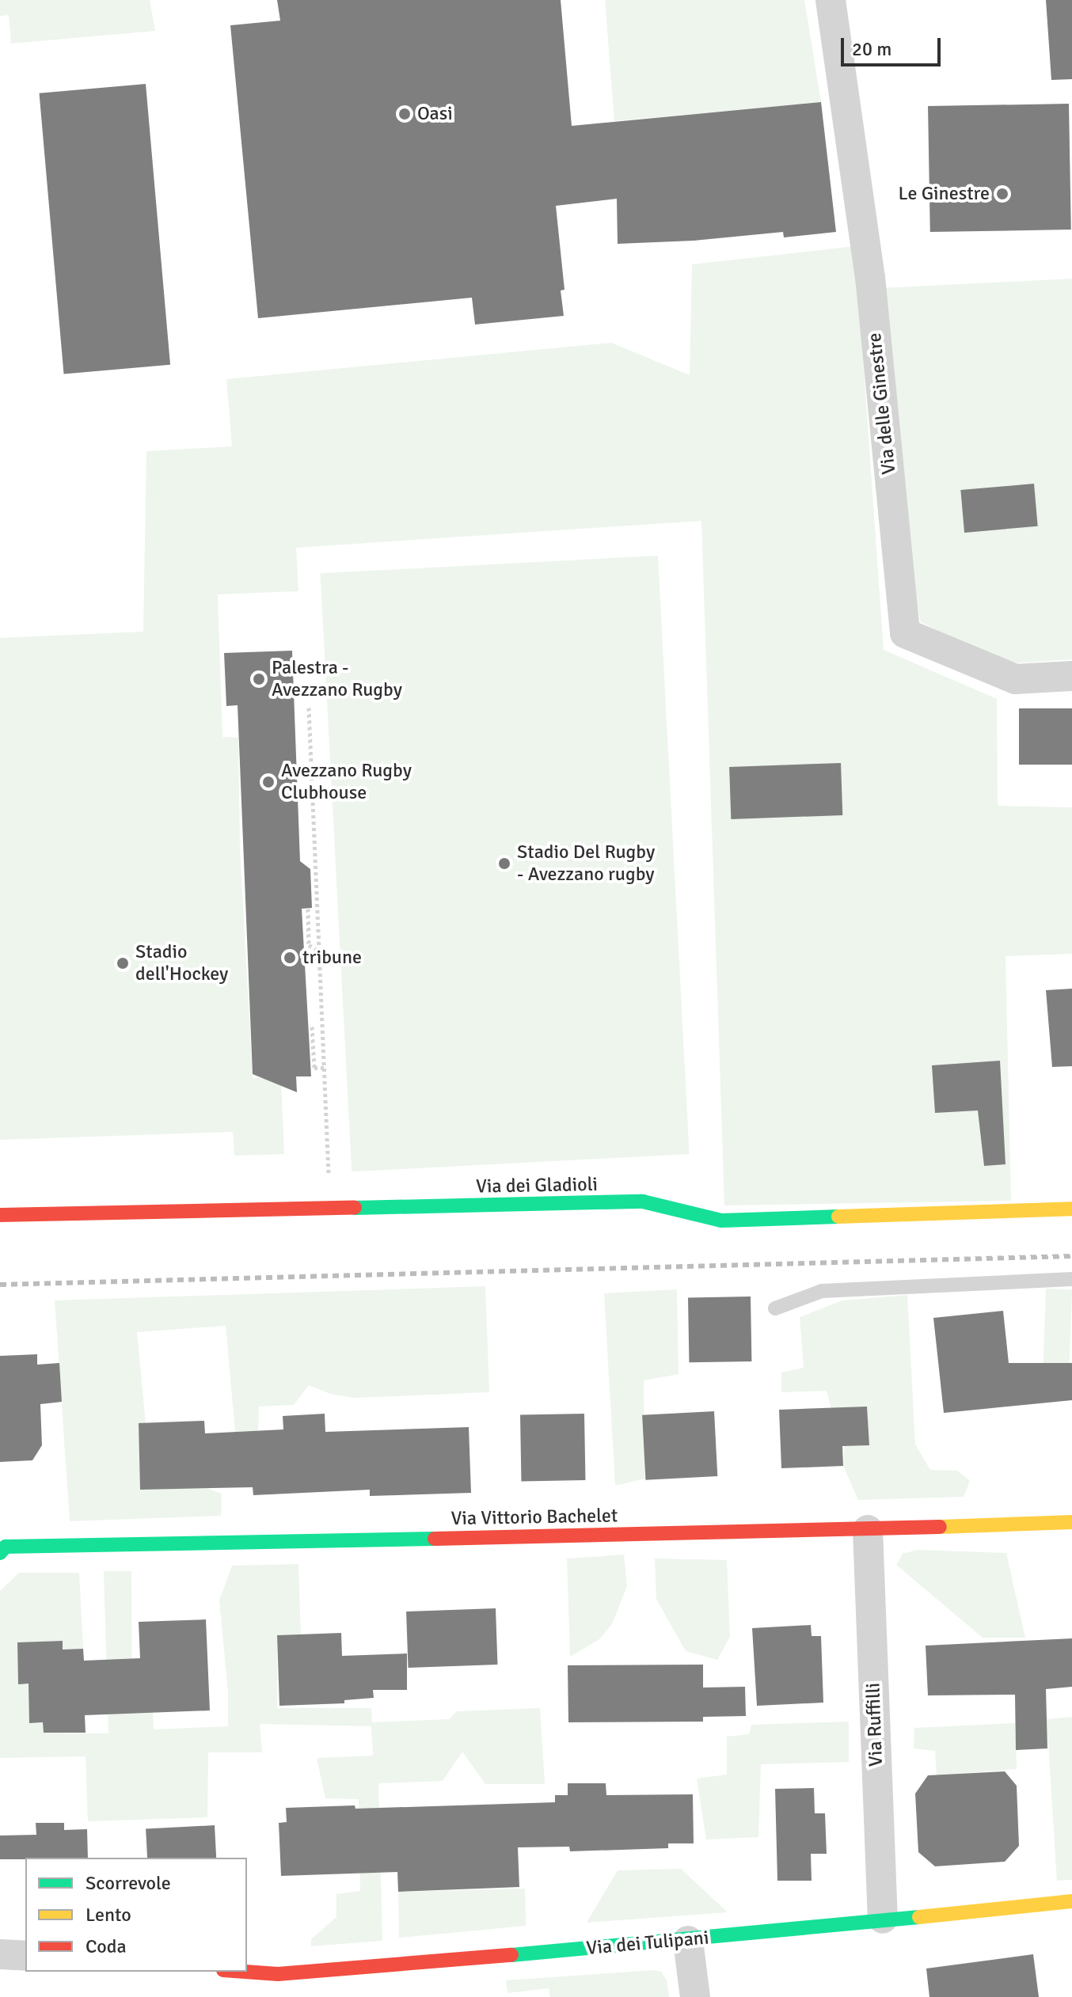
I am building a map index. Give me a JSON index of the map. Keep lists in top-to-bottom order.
{
  "streets": {
    "street": [
      "Via delle Ginestre",
      "Via dei Gladioli",
      "Via Vittorio Bachelet",
      "Via Ruffilli",
      "Via dei Tulipani"
    ]
  },
  "crossings": [
    ["Via Vittorio Bachelet", "Via Ruffilli"],
    ["Via Ruffilli", "Via dei Tulipani"]
  ],
  "places": [
    "Oasi",
    "Le Ginestre",
    "Palestra - Avezzano Rugby",
    "Avezzano Rugby Clubhouse",
    "Stadio Del Rugby - Avezzano rugby",
    "tribune",
    "Stadio dell'Hockey"
  ],
  "legend": ["Scorrevole", "Lento", "Coda"],
  "scale_bar": "20 m"
}
